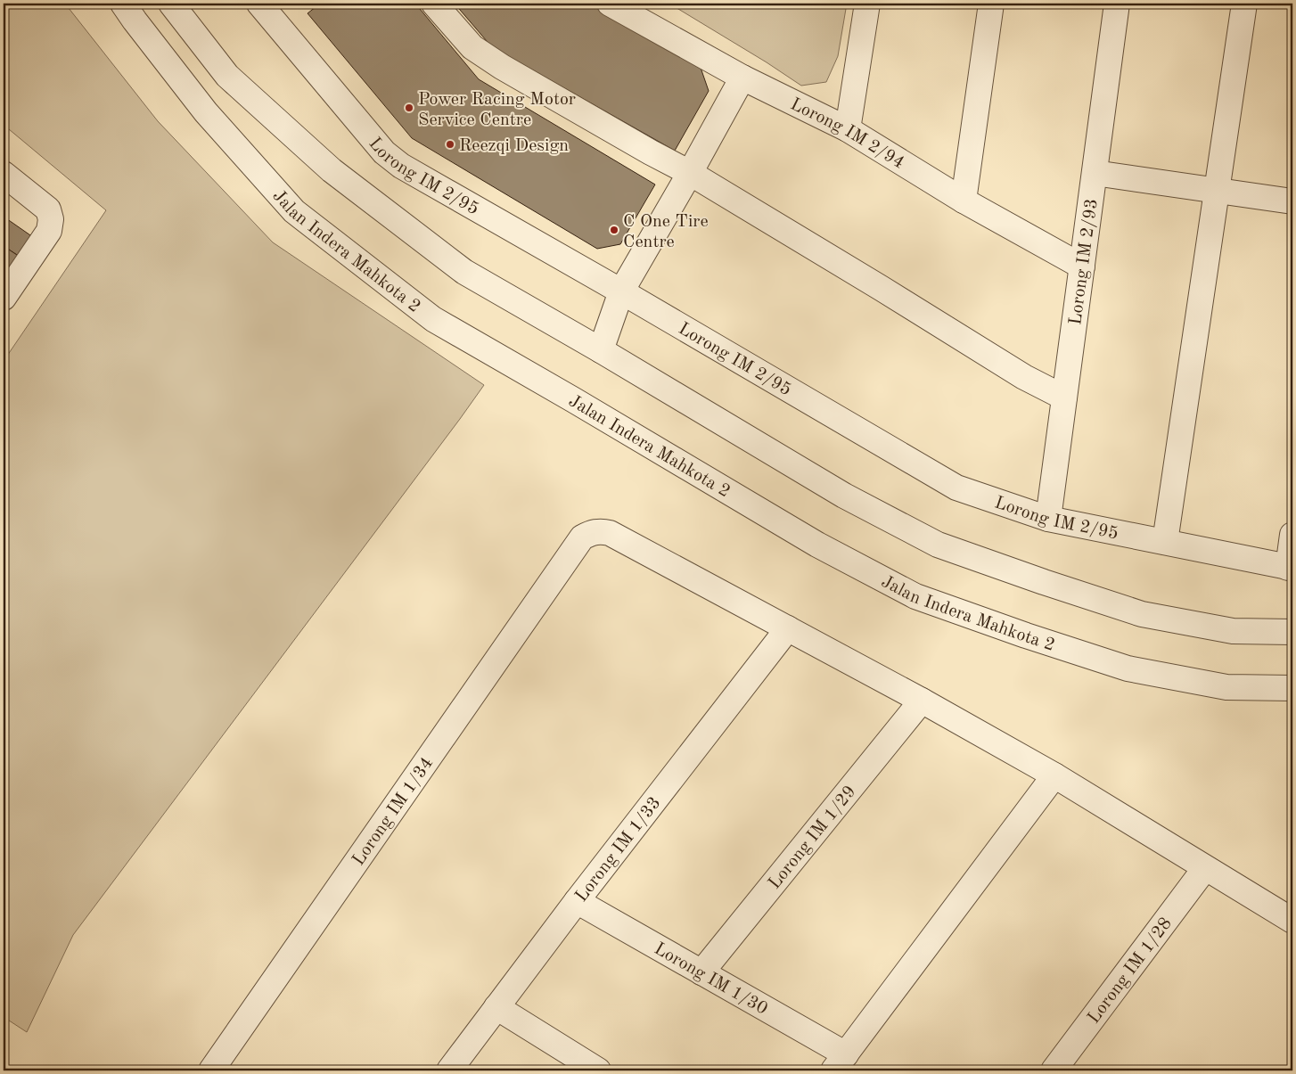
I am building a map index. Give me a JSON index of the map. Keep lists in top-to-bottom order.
{
  "streets": {
    "street": [
      "Lorong IM 2/94",
      "Lorong IM 2/95",
      "Jalan Indera Mahkota 2",
      "Lorong IM 2/93",
      "Lorong IM 1/34",
      "Lorong IM 1/29",
      "Lorong IM 1/33",
      "Lorong IM 1/28",
      "Lorong IM 1/30"
    ]
  },
  "crossings": [
    ["Lorong IM 2/94", "Lorong IM 2/93"],
    ["Lorong IM 2/95", "Lorong IM 2/93"],
    ["Lorong IM 1/34", "Lorong IM 1/29"],
    ["Lorong IM 1/34", "Lorong IM 1/33"],
    ["Lorong IM 1/34", "Lorong IM 1/28"],
    ["Lorong IM 1/29", "Lorong IM 1/30"],
    ["Lorong IM 1/33", "Lorong IM 1/30"]
  ],
  "places": ["Power Racing Motor Service Centre", "Reezqi Design", "C One Tire Centre"]
}
